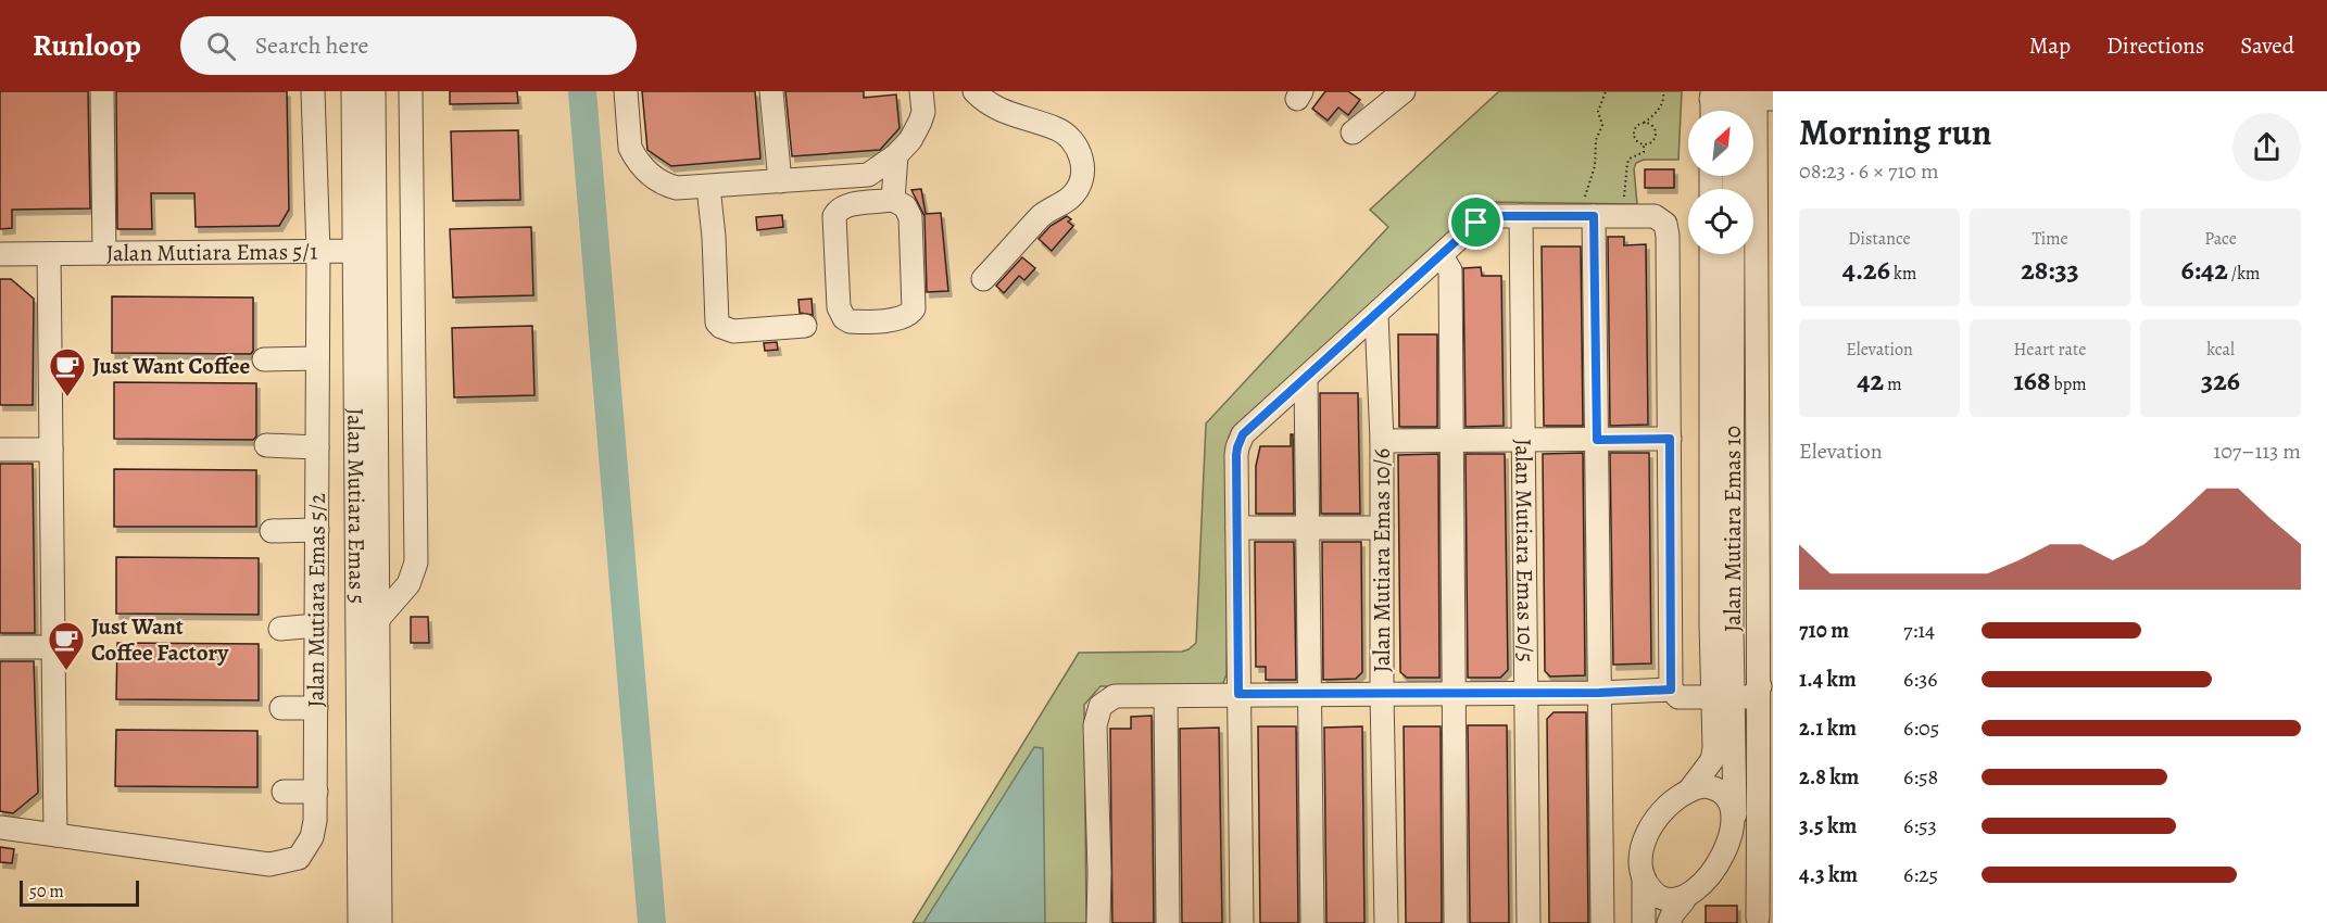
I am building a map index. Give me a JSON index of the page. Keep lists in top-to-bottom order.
{
  "streets": {
    "street": [
      "Jalan Mutiara Emas 5/1",
      "Jalan Mutiara Emas 5",
      "Jalan Mutiara Emas 10",
      "Jalan Mutiara Emas 10/5",
      "Jalan Mutiara Emas 10/6",
      "Jalan Mutiara Emas 5/2"
    ]
  },
  "crossings": [
    ["Jalan Mutiara Emas 5/1", "Jalan Mutiara Emas 5"],
    ["Jalan Mutiara Emas 5/1", "Jalan Mutiara Emas 5/2"]
  ],
  "places": {
    "cafe": ["Just Want Coffee", "Just Want Coffee Factory"]
  },
  "scale_bar": "50 m",
  "north": "top right",
  "page": {
    "header": "Runloop",
    "search": "Search here",
    "nav": ["Map", "Directions", "Saved"],
    "heading": ["Morning run", "08:23 · 6 × 710 m"],
    "stats": [
      ["Distance", "4.26 km"],
      ["Time", "28:33"],
      ["Pace", "6:42 /km"],
      ["Elevation", "42 m"],
      ["Heart rate", "168 bpm"],
      ["kcal", "326"]
    ],
    "chart": ["Elevation", "107–113 m"],
    "list": [
      {
        "name": "710 m",
        "note": "7:14"
      },
      {
        "name": "1.4 km",
        "note": "6:36"
      },
      {
        "name": "2.1 km",
        "note": "6:05"
      },
      {
        "name": "2.8 km",
        "note": "6:58"
      },
      {
        "name": "3.5 km",
        "note": "6:53"
      },
      {
        "name": "4.3 km",
        "note": "6:25"
      }
    ],
    "scale": "50 m"
  }
}
